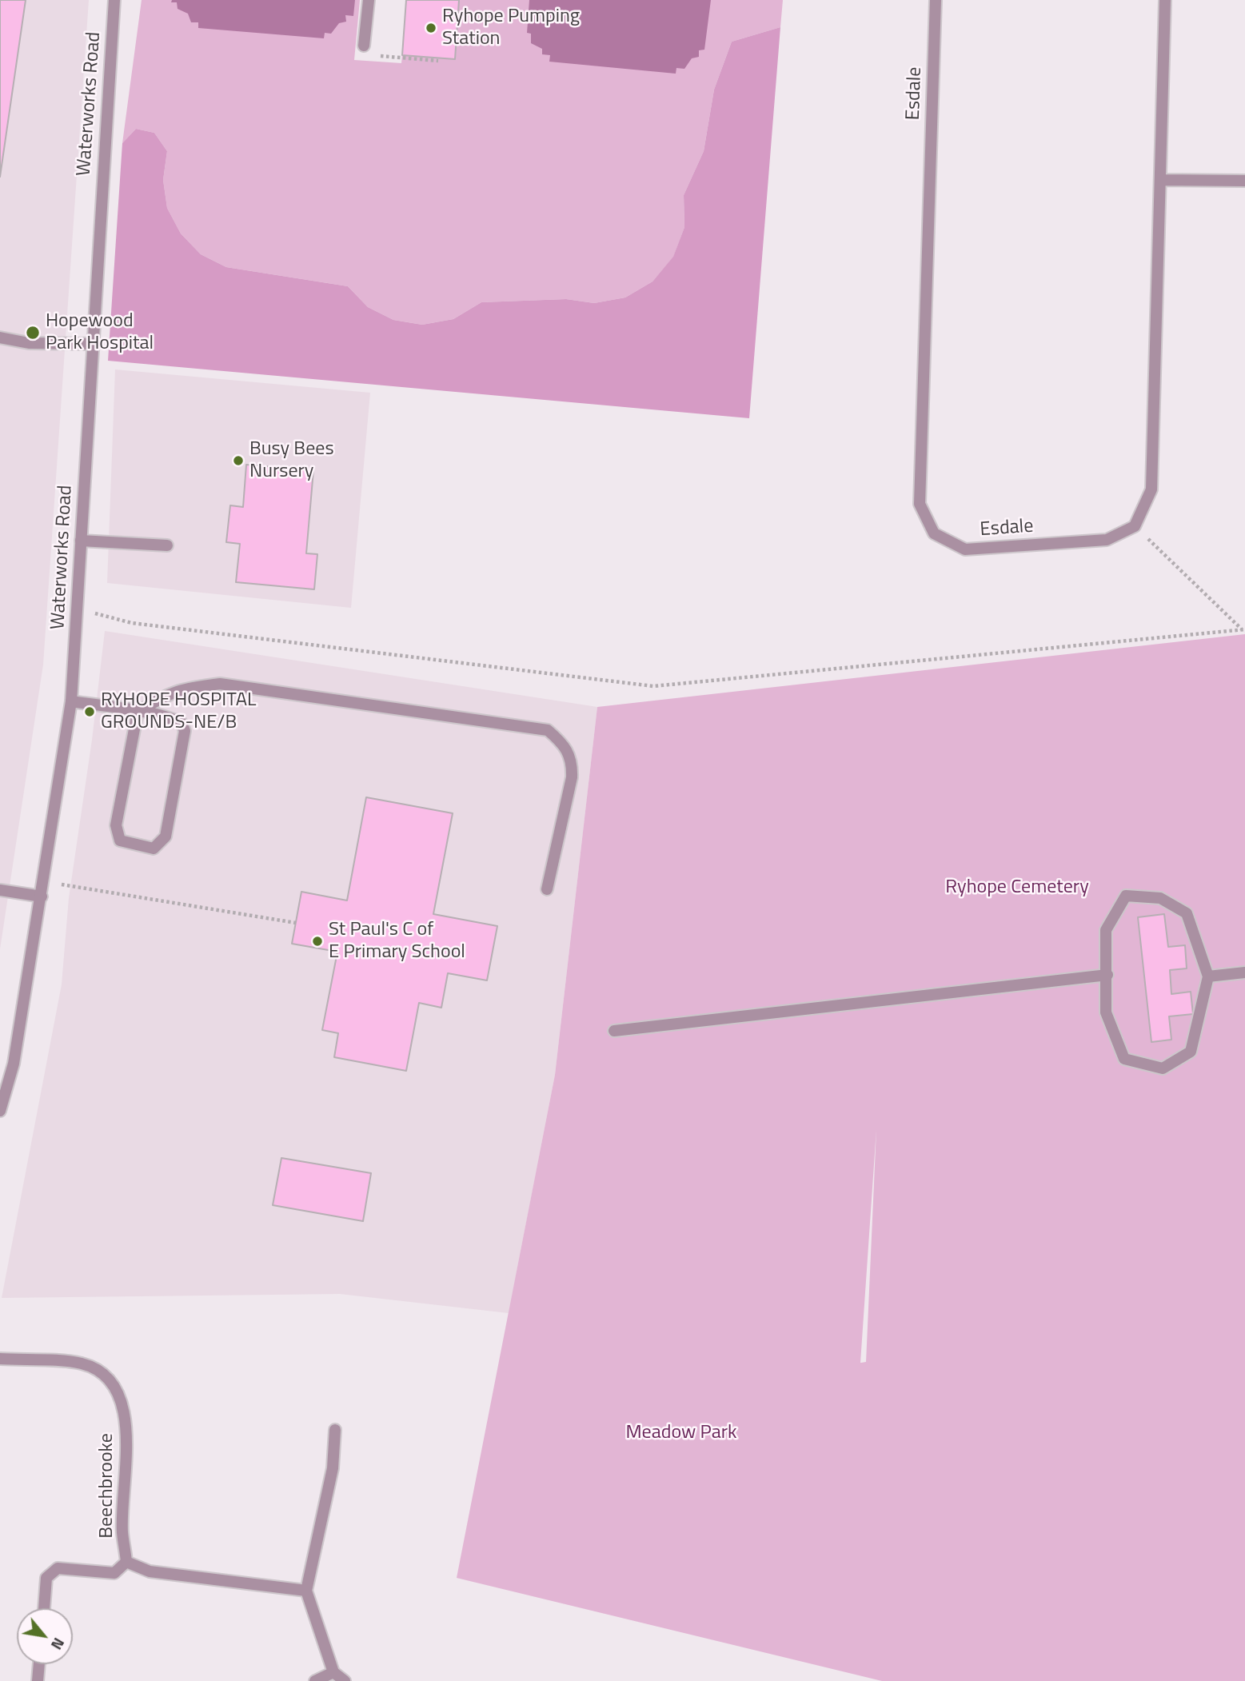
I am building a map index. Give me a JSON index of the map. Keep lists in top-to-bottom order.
{
  "streets": {
    "street": ["Esdale", "Waterworks Road", "Beechbrooke"]
  },
  "parks": ["Ryhope Cemetery", "Meadow Park"],
  "places": [
    "Ryhope Pumping Station",
    "Hopewood Park Hospital",
    "Busy Bees Nursery",
    "RYHOPE HOSPITAL GROUNDS-NE/B",
    "St Paul's C of E Primary School"
  ],
  "north": "bottom right"
}
